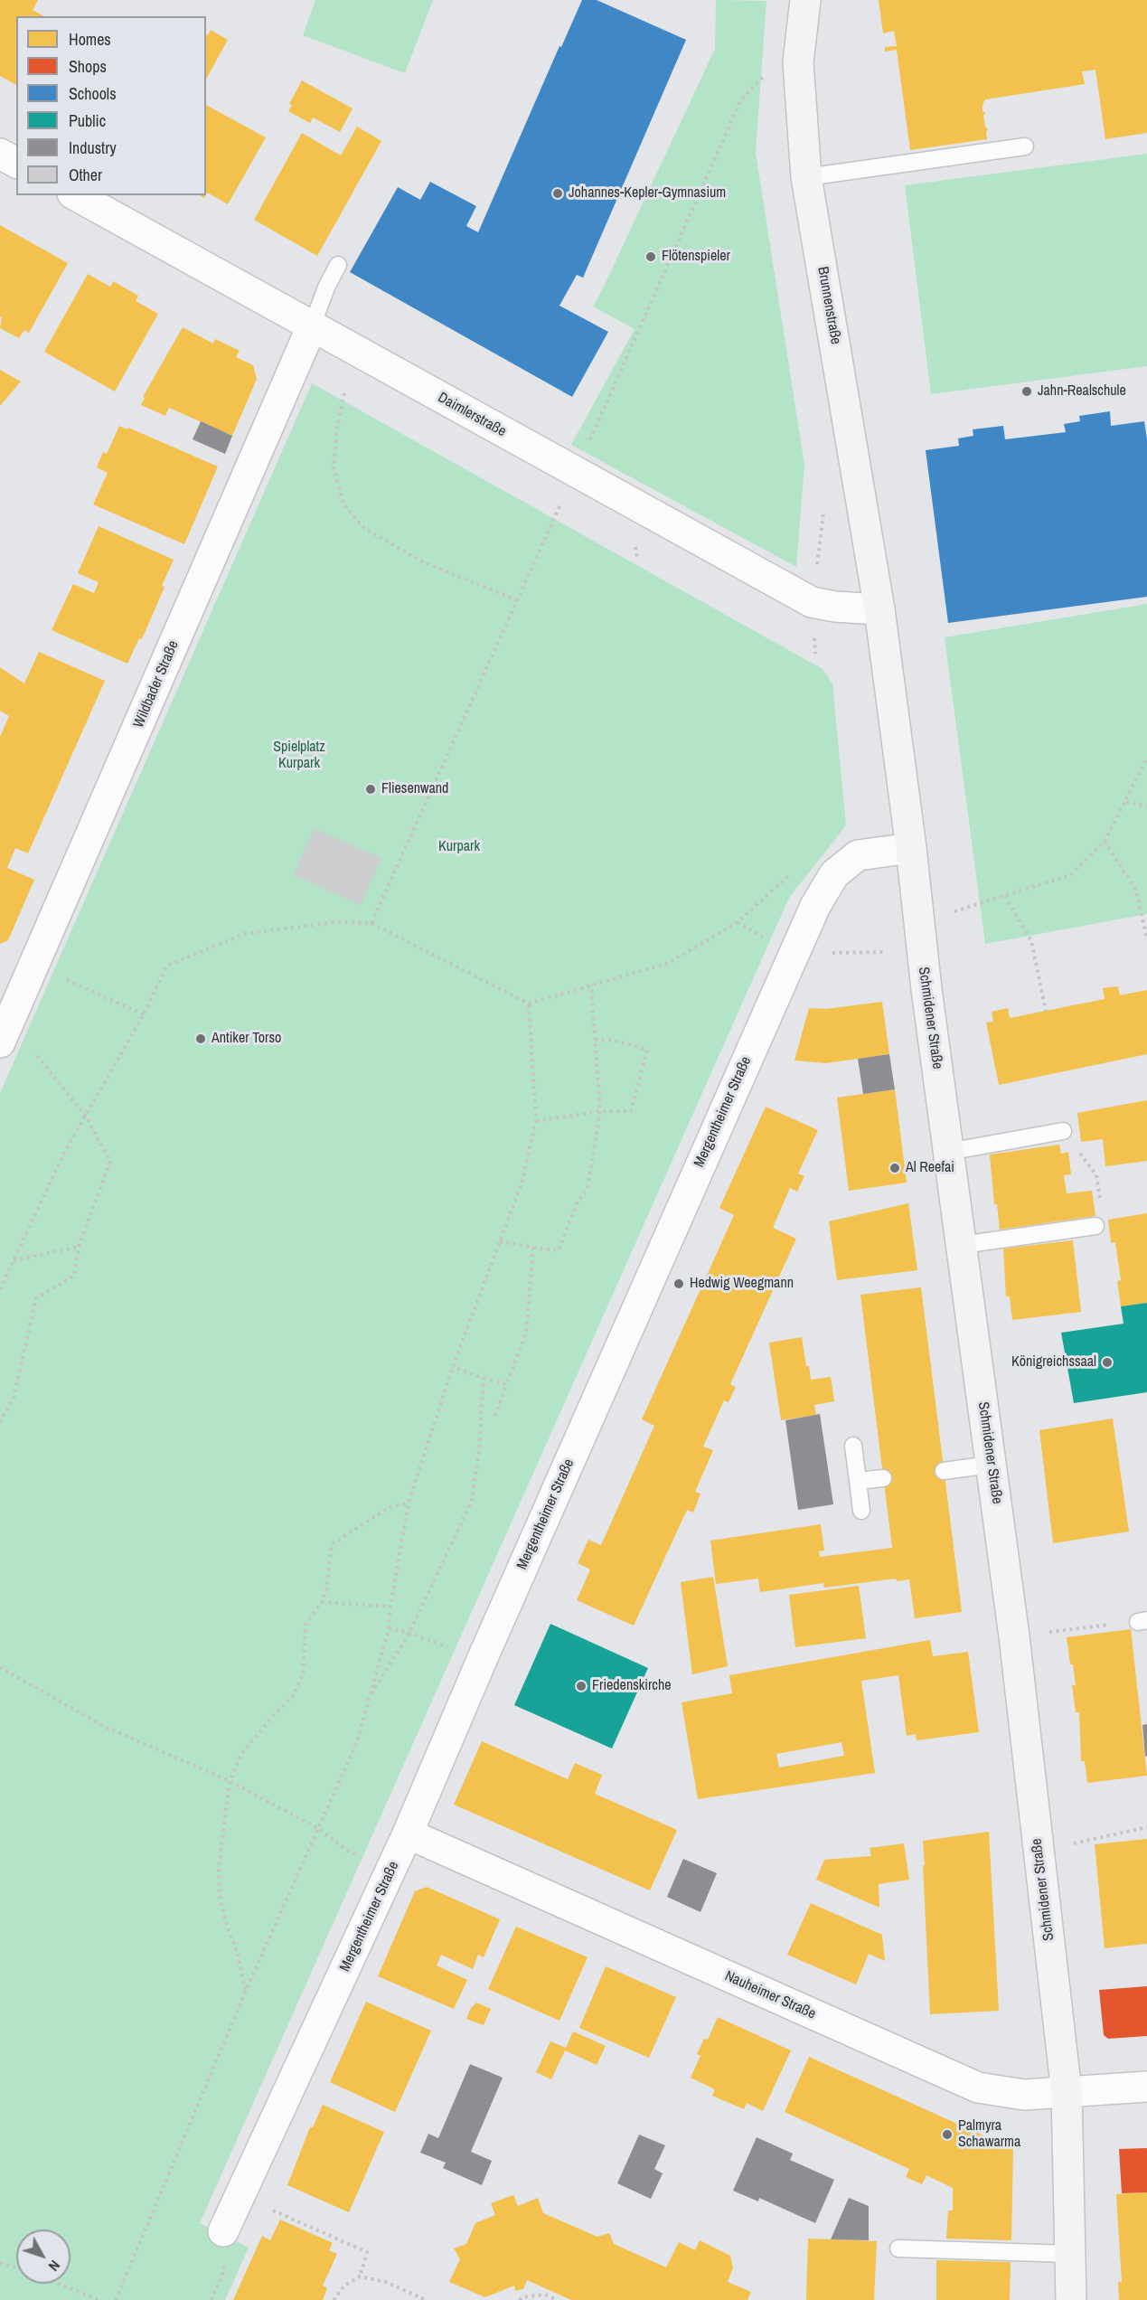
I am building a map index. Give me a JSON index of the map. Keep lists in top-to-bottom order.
{
  "streets": {
    "main road": ["Brunnenstraße", "Schmidener Straße"],
    "street": [
      "Daimlerstraße",
      "Wildbader Straße",
      "Mergentheimer Straße",
      "Nauheimer Straße"
    ]
  },
  "crossings": [
    ["Brunnenstraße", "Daimlerstraße"],
    ["Brunnenstraße", "Schmidener Straße"],
    ["Daimlerstraße", "Wildbader Straße"],
    ["Daimlerstraße", "Schmidener Straße"],
    ["Schmidener Straße", "Mergentheimer Straße"],
    ["Schmidener Straße", "Nauheimer Straße"],
    ["Mergentheimer Straße", "Nauheimer Straße"]
  ],
  "parks": ["Spielplatz Kurpark", "Kurpark"],
  "places": [
    "Johannes-Kepler-Gymnasium",
    "Flötenspieler",
    "Jahn-Realschule",
    "Fliesenwand",
    "Antiker Torso",
    "Al Reefai",
    "Hedwig Weegmann",
    "Königreichssaal",
    "Friedenskirche",
    "Palmyra Schawarma"
  ],
  "legend": [
    "Homes",
    "Shops",
    "Schools",
    "Public",
    "Industry",
    "Other"
  ],
  "north": "bottom right"
}
